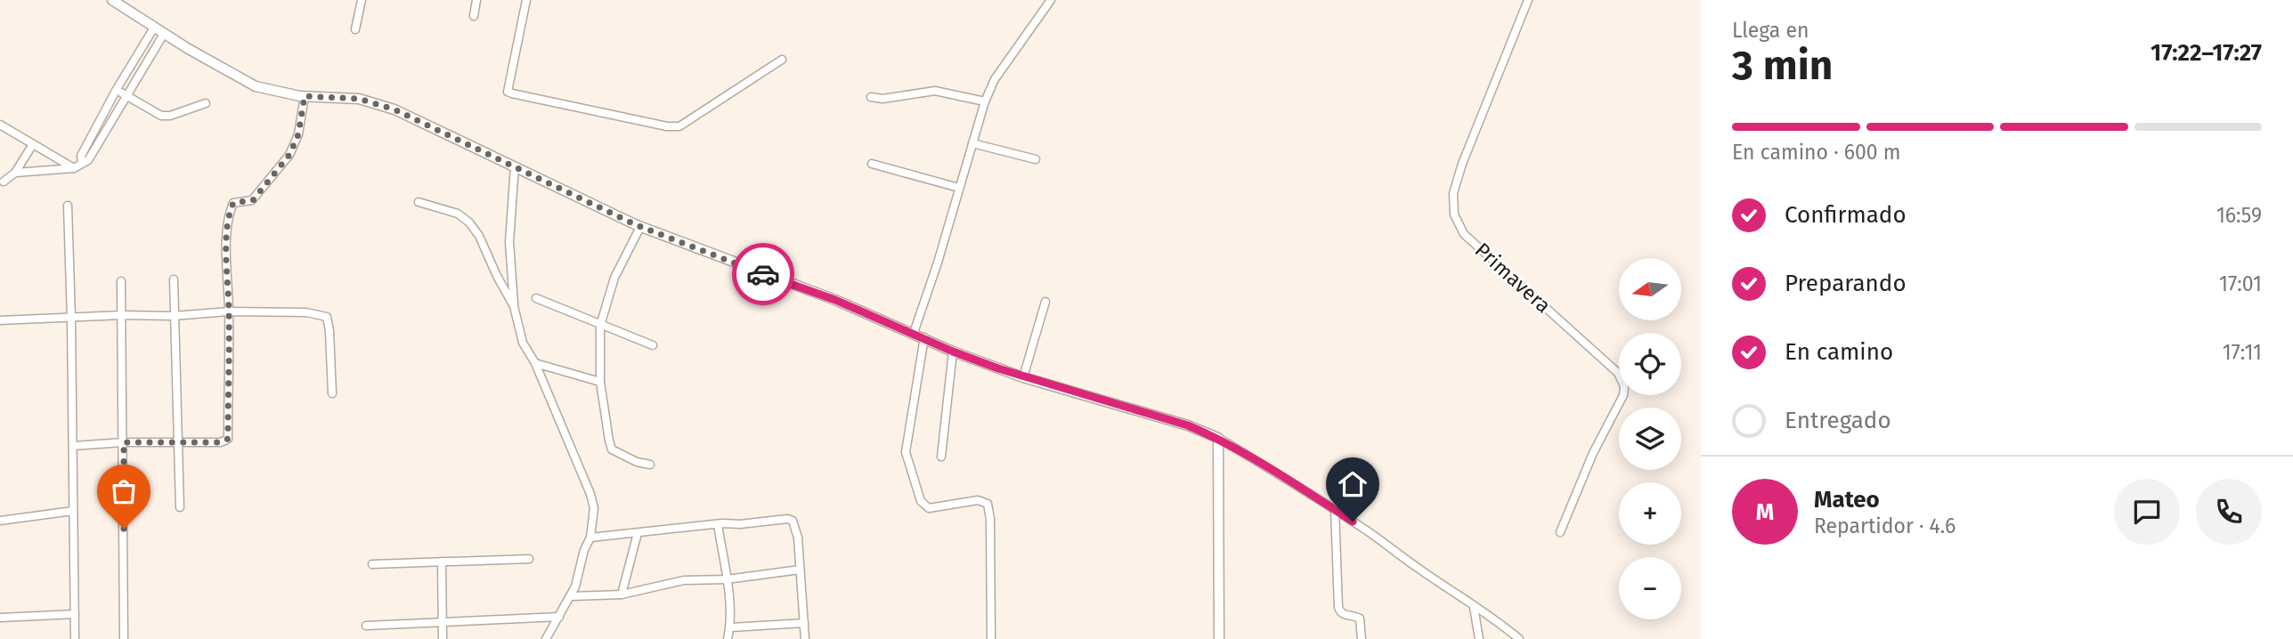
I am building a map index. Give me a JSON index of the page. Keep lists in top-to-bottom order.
{
  "streets": {
    "street": ["Primavera"]
  },
  "north": "left",
  "page": {
    "heading": ["3 min", "Llega en", "17:22–17:27"],
    "panel": ["Mateo", "Repartidor · 4.6"],
    "bar": "En camino · 600 m",
    "list": [
      ["Confirmado", "16:59"],
      ["Preparando", "17:01"],
      ["En camino", "17:11"],
      "Entregado"
    ],
    "map_buttons": ["+", "−"],
    "round": "M"
  }
}
